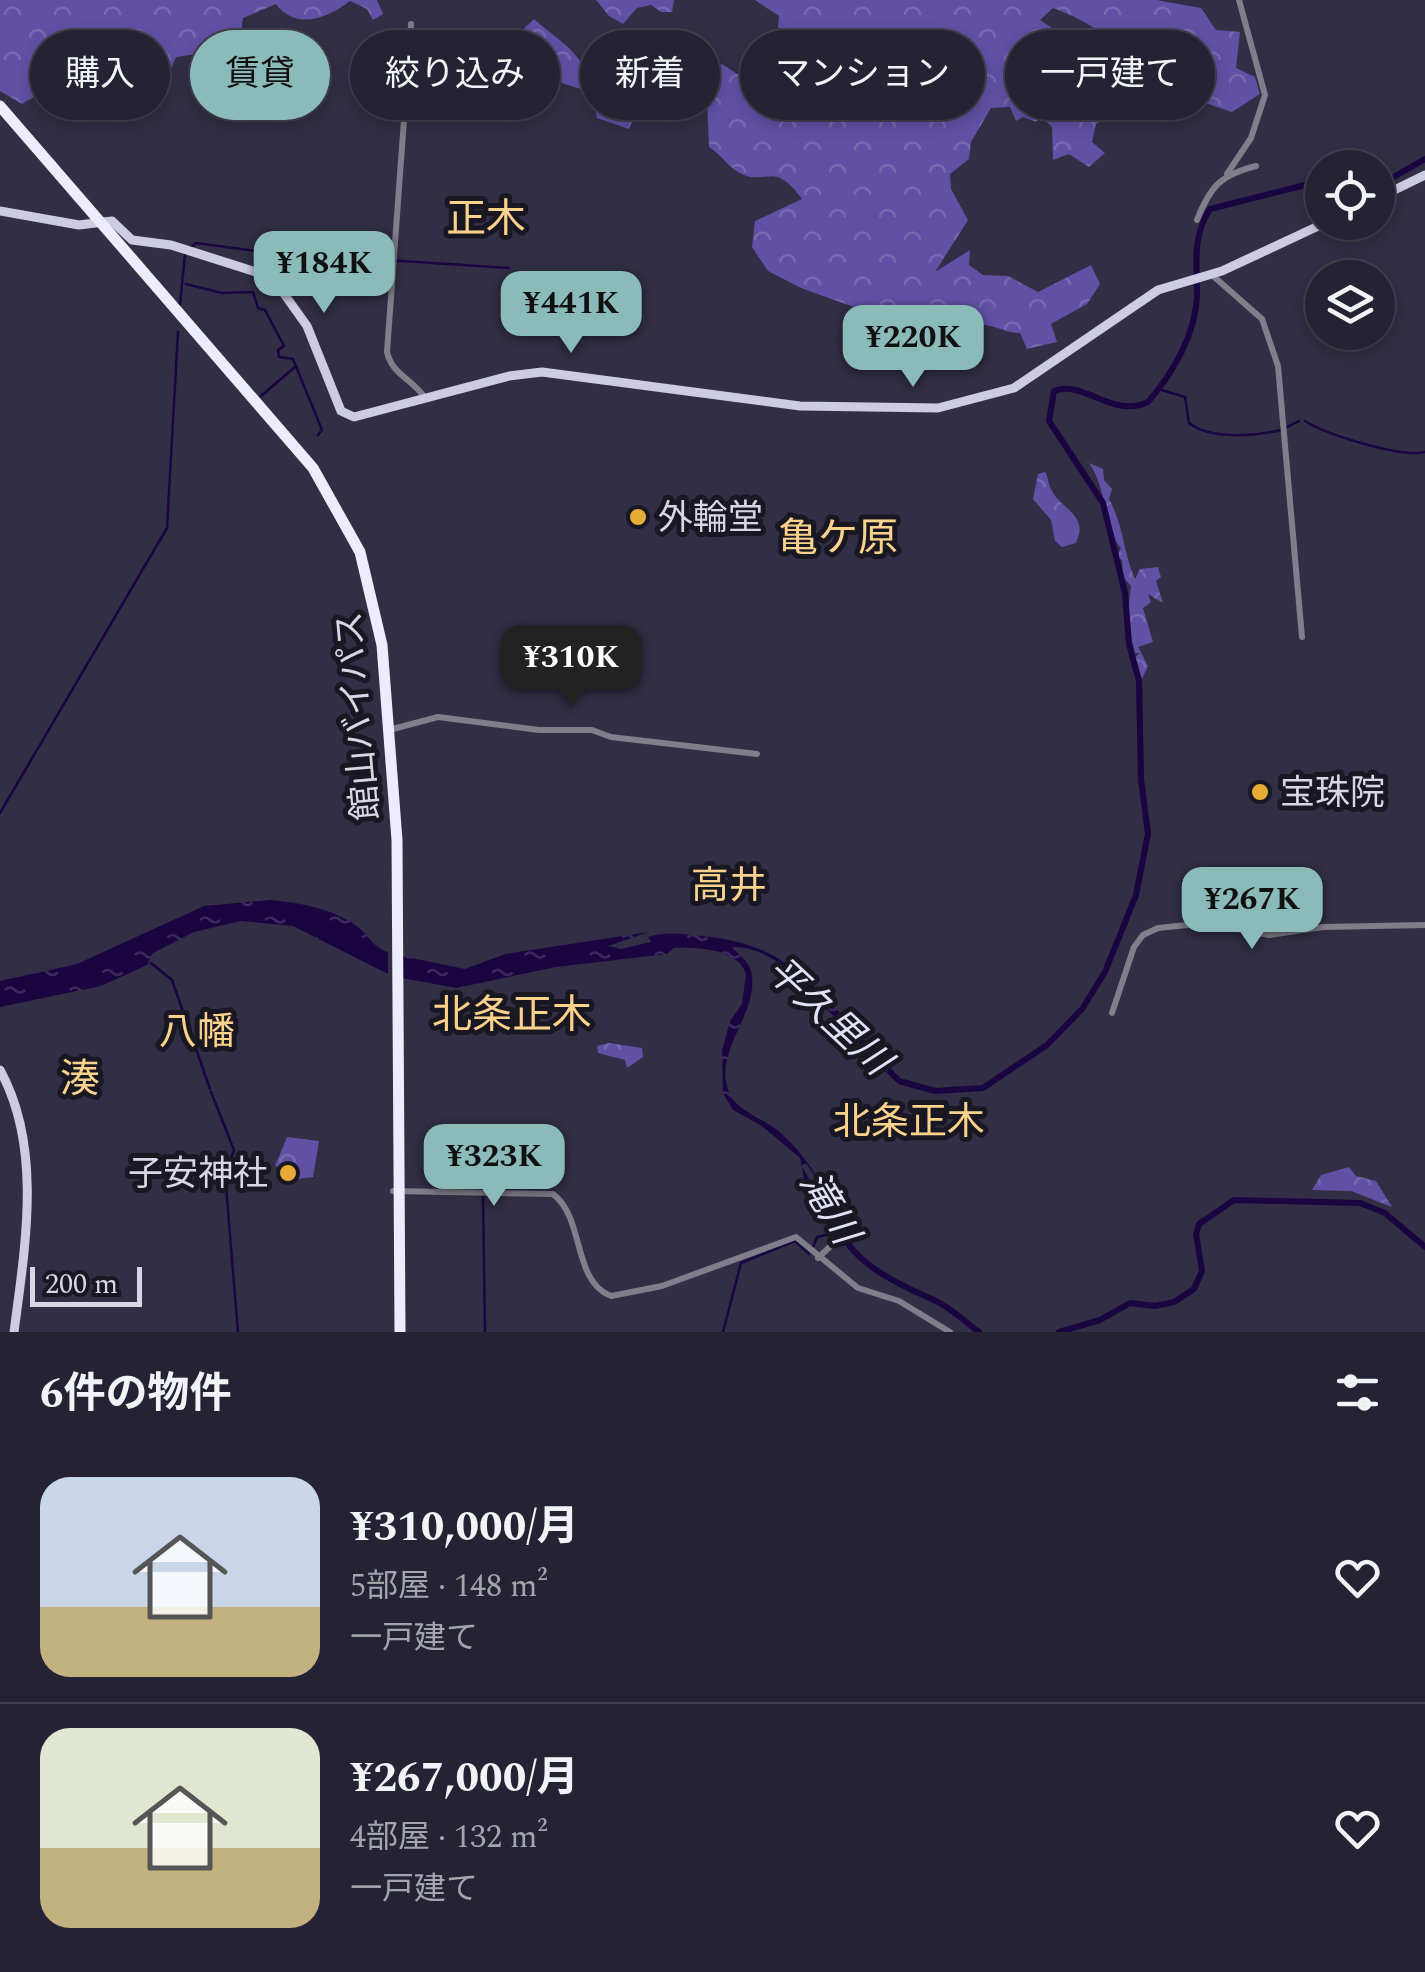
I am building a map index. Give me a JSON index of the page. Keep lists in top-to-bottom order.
{
  "streets": {
    "highway": ["館山バイパス"]
  },
  "districts": [
    "正木",
    "亀ケ原",
    "高井",
    "北条正木",
    "八幡",
    "湊",
    "北条正木"
  ],
  "water": ["平久里川", "滝川"],
  "places": ["外輪堂", "宝珠院", "子安神社"],
  "scale_bar": "200 m",
  "page": {
    "chip": [
      "購入",
      "賃貸",
      "絞り込み",
      "新着",
      "マンション",
      "一戸建て"
    ],
    "price": [
      "¥184K",
      "¥441K",
      "¥220K",
      "¥310K",
      "¥267K",
      "¥323K"
    ],
    "scale": "200 m",
    "heading": "6件の物件",
    "list": [
      {
        "name": "¥310,000/月",
        "note": "5部屋 · 148 m² · 一戸建て"
      },
      {
        "name": "¥267,000/月",
        "note": "4部屋 · 132 m² · 一戸建て"
      }
    ]
  }
}
